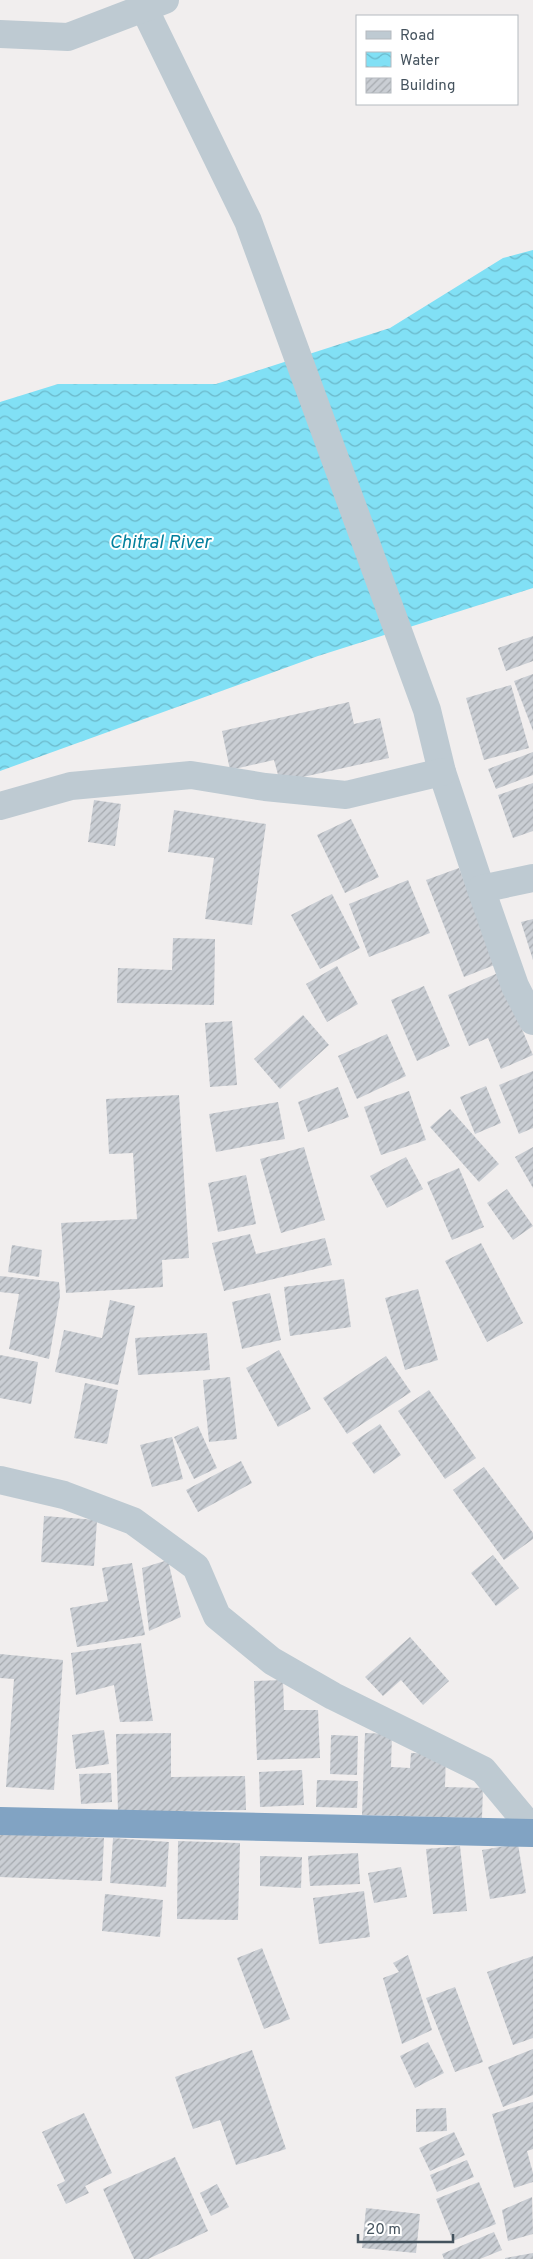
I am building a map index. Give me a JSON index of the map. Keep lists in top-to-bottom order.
{
  "water": ["Chitral River"],
  "legend": ["Road", "Water", "Building"],
  "scale_bar": "20 m"
}
